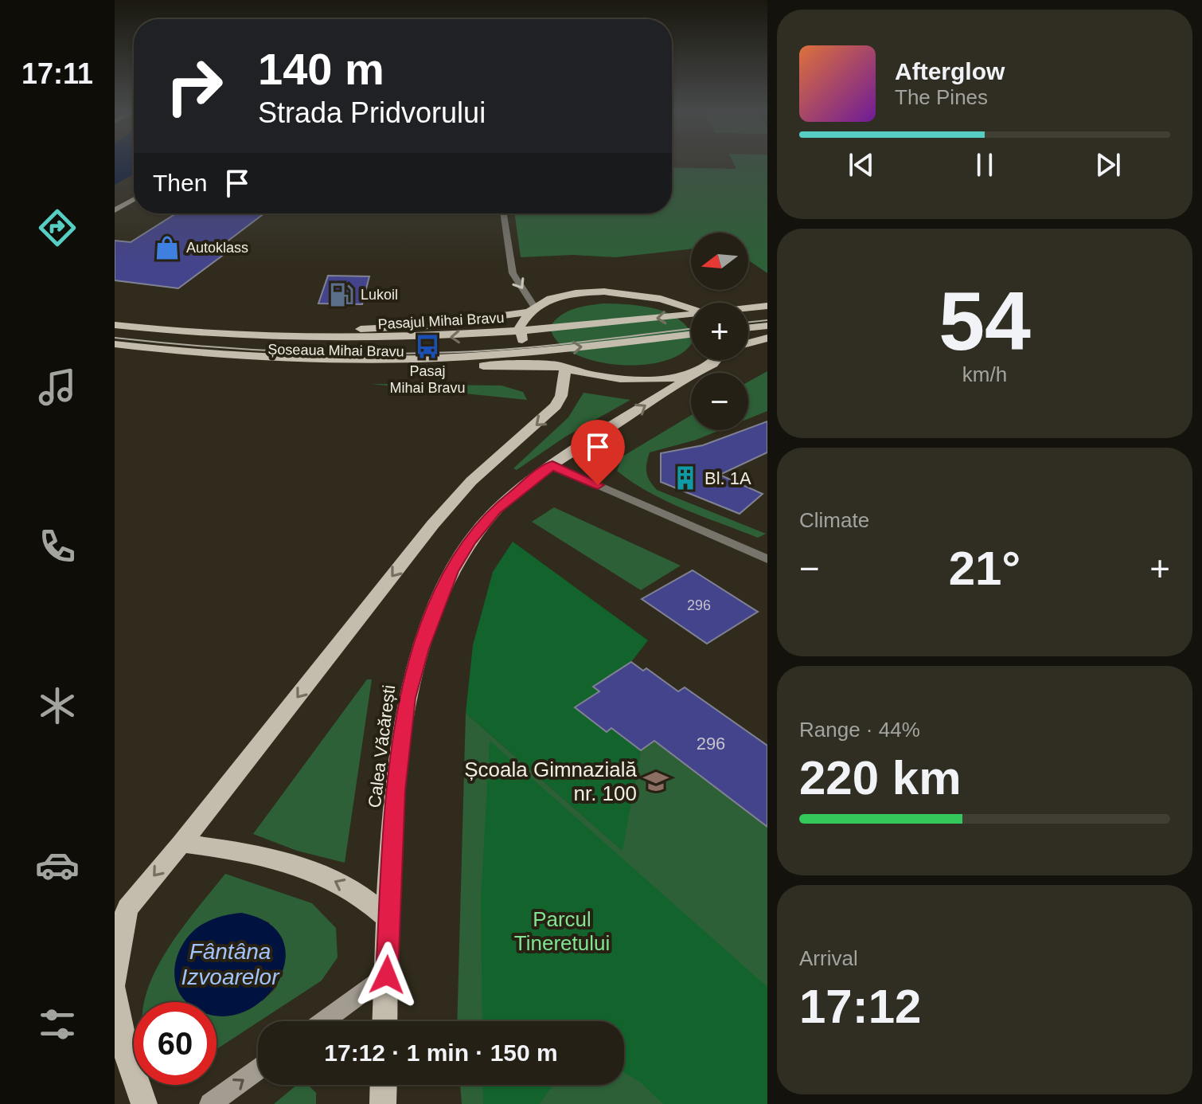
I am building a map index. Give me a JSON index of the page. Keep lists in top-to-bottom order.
{
  "streets": {
    "main road": ["Pasajul Mihai Bravu", "Șoseaua Mihai Bravu", "Calea Văcărești"]
  },
  "water": ["Fântâna Izvoarelor"],
  "parks": ["Parcul Tineretului"],
  "places": {
    "shop": ["Autoklass"],
    "fuel station": ["Lukoil"],
    "bus stop": ["Pasaj Mihai Bravu"],
    "building": ["Bl. 1A"],
    "school or university": ["Școala Gimnazială nr. 100"]
  },
  "house_numbers": ["296", "296"],
  "north": "left",
  "page": {
    "tabs": "17:11",
    "turn": ["140 m", "Strada Pridvorului"],
    "song": ["Afterglow", "The Pines"],
    "then": "Then",
    "tile": [
      ["54", "km/h"],
      "Climate",
      ["Range · 44%", "220 km"],
      ["Arrival", "17:12"]
    ],
    "map_buttons": ["+", "−"],
    "heat": ["−", "21°", "+"],
    "limit": "60",
    "trip": "17:12 · 1 min · 150 m"
  }
}
